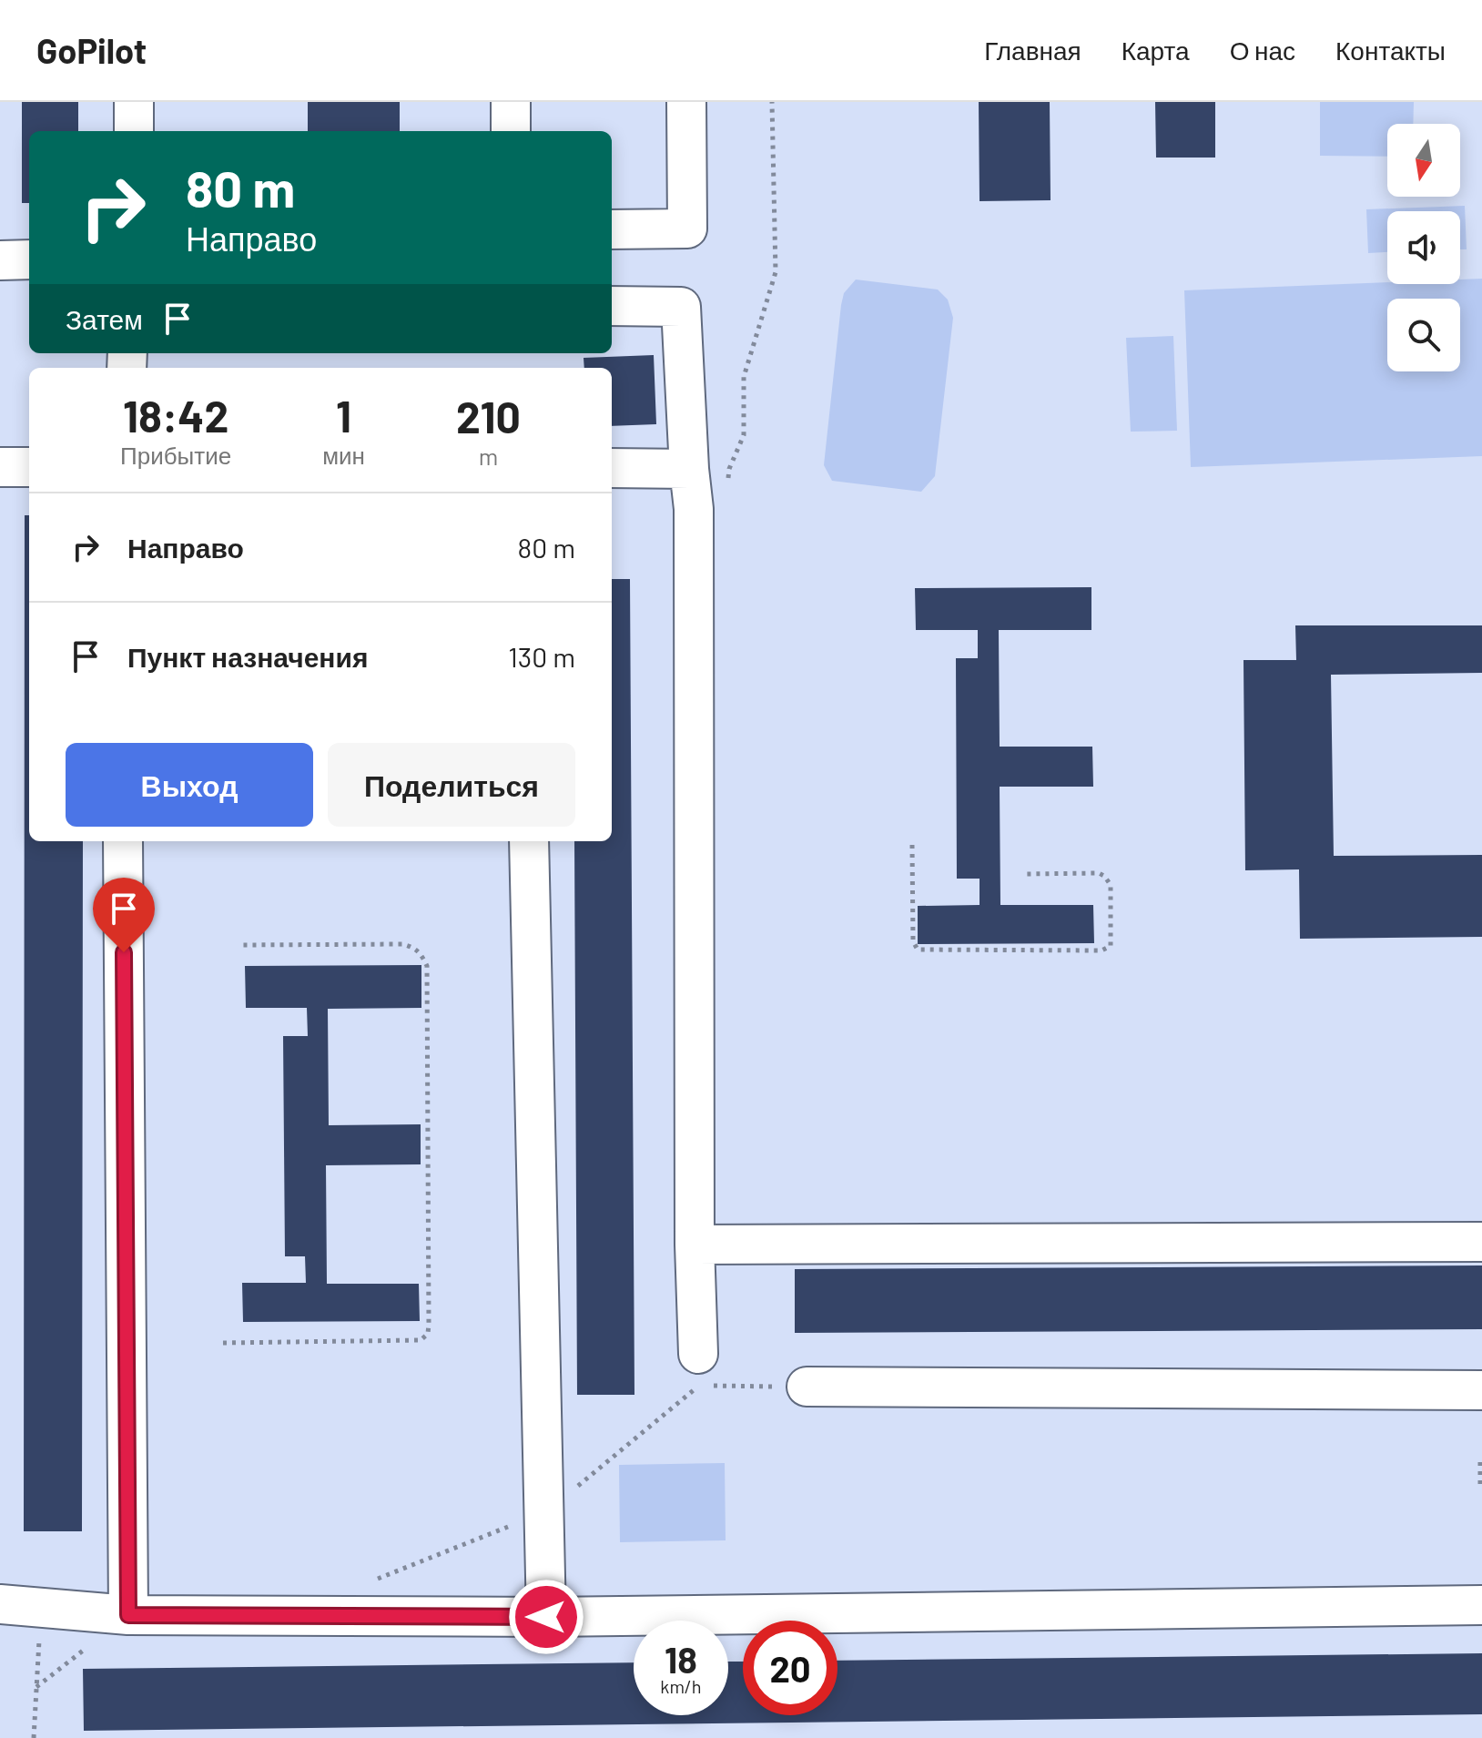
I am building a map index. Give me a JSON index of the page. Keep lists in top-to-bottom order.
{
  "north": "bottom",
  "page": {
    "header": "GoPilot",
    "nav": [
      "Главная",
      "Карта",
      "О нас",
      "Контакты"
    ],
    "turn": ["80 m", "Направо"],
    "then": "Затем",
    "eta": [
      "18:42",
      "Прибытие",
      "1",
      "мин",
      "210",
      "m"
    ],
    "list": [
      {
        "name": "Направо",
        "value": "80 m"
      },
      {
        "name": "Пункт назначения",
        "value": "130 m"
      }
    ],
    "buttons": ["Выход", "Поделиться"],
    "speed": "18 km/h",
    "limit": "20"
  }
}
